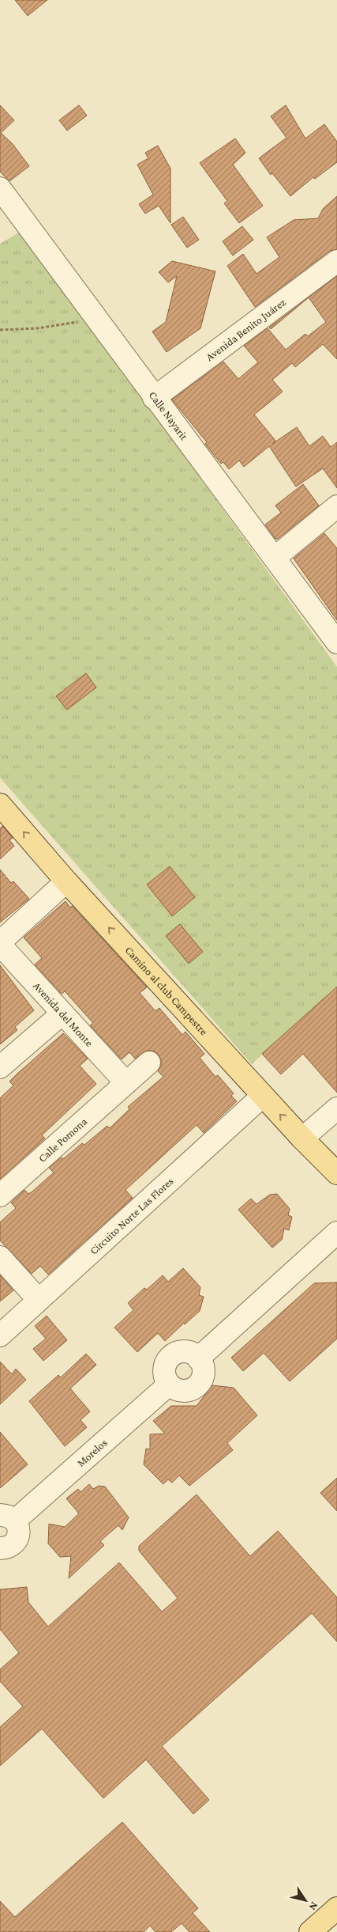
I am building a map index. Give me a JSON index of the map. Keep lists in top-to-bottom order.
{
  "streets": {
    "main road": ["Camino al club Campestre"],
    "street": [
      "Avenida Benito Juárez",
      "Calle Nayarit",
      "Avenida del Monte",
      "Calle Pomona",
      "Circuito Norte Las Flores",
      "Morelos"
    ]
  },
  "crossings": [
    ["Avenida Benito Juárez", "Calle Nayarit"],
    ["Camino al club Campestre", "Circuito Norte Las Flores"],
    ["Avenida del Monte", "Calle Pomona"]
  ],
  "one_way": ["Camino al club Campestre"],
  "north": "bottom right"
}
